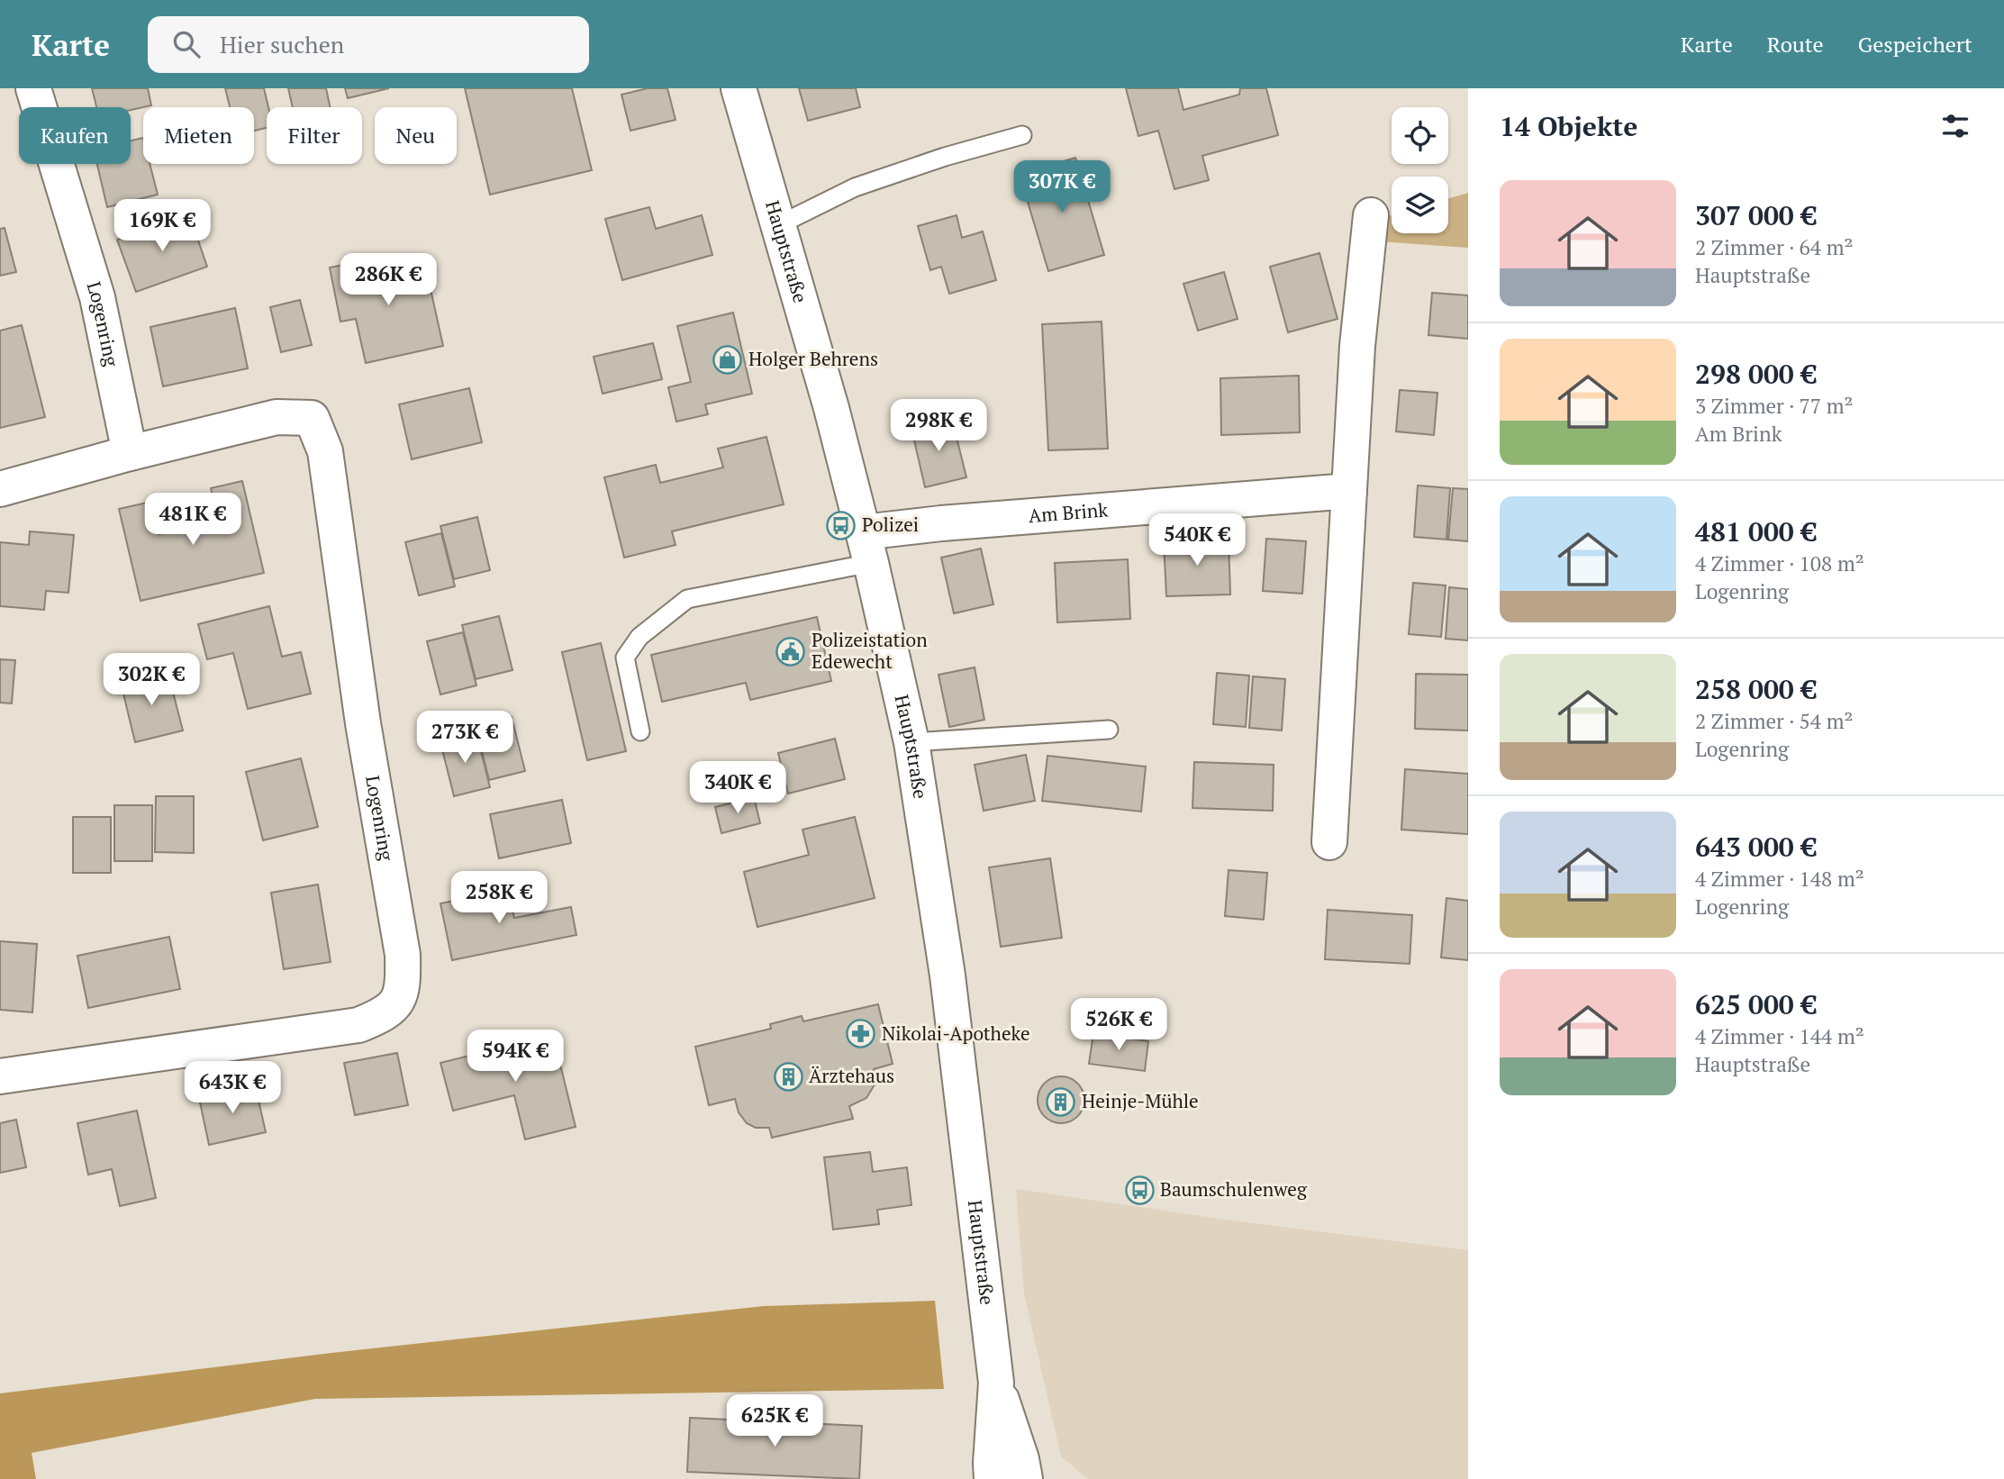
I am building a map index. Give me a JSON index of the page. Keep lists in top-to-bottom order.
{
  "streets": {
    "street": ["Hauptstraße", "Logenring", "Am Brink"]
  },
  "crossings": [
    ["Hauptstraße", "Am Brink"]
  ],
  "places": {
    "shop": ["Holger Behrens"],
    "bus stop": ["Polizei", "Baumschulenweg"],
    "public building": ["Polizeistation Edewecht"],
    "pharmacy": ["Nikolai-Apotheke"],
    "building": ["Ärztehaus", "Heinje-Mühle"]
  },
  "page": {
    "header": "Karte",
    "search": "Hier suchen",
    "nav": ["Karte", "Route", "Gespeichert"],
    "heading": "14 Objekte",
    "chip": [
      "Kaufen",
      "Mieten",
      "Filter",
      "Neu"
    ],
    "price": [
      "307K €",
      "169K €",
      "286K €",
      "298K €",
      "481K €",
      "540K €",
      "302K €",
      "273K €",
      "340K €",
      "258K €",
      "526K €",
      "594K €",
      "643K €",
      "625K €"
    ],
    "list": [
      {
        "name": "307 000 €",
        "note": "2 Zimmer · 64 m² · Hauptstraße"
      },
      {
        "name": "298 000 €",
        "note": "3 Zimmer · 77 m² · Am Brink"
      },
      {
        "name": "481 000 €",
        "note": "4 Zimmer · 108 m² · Logenring"
      },
      {
        "name": "258 000 €",
        "note": "2 Zimmer · 54 m² · Logenring"
      },
      {
        "name": "643 000 €",
        "note": "4 Zimmer · 148 m² · Logenring"
      },
      {
        "name": "625 000 €",
        "note": "4 Zimmer · 144 m² · Hauptstraße"
      }
    ]
  }
}
